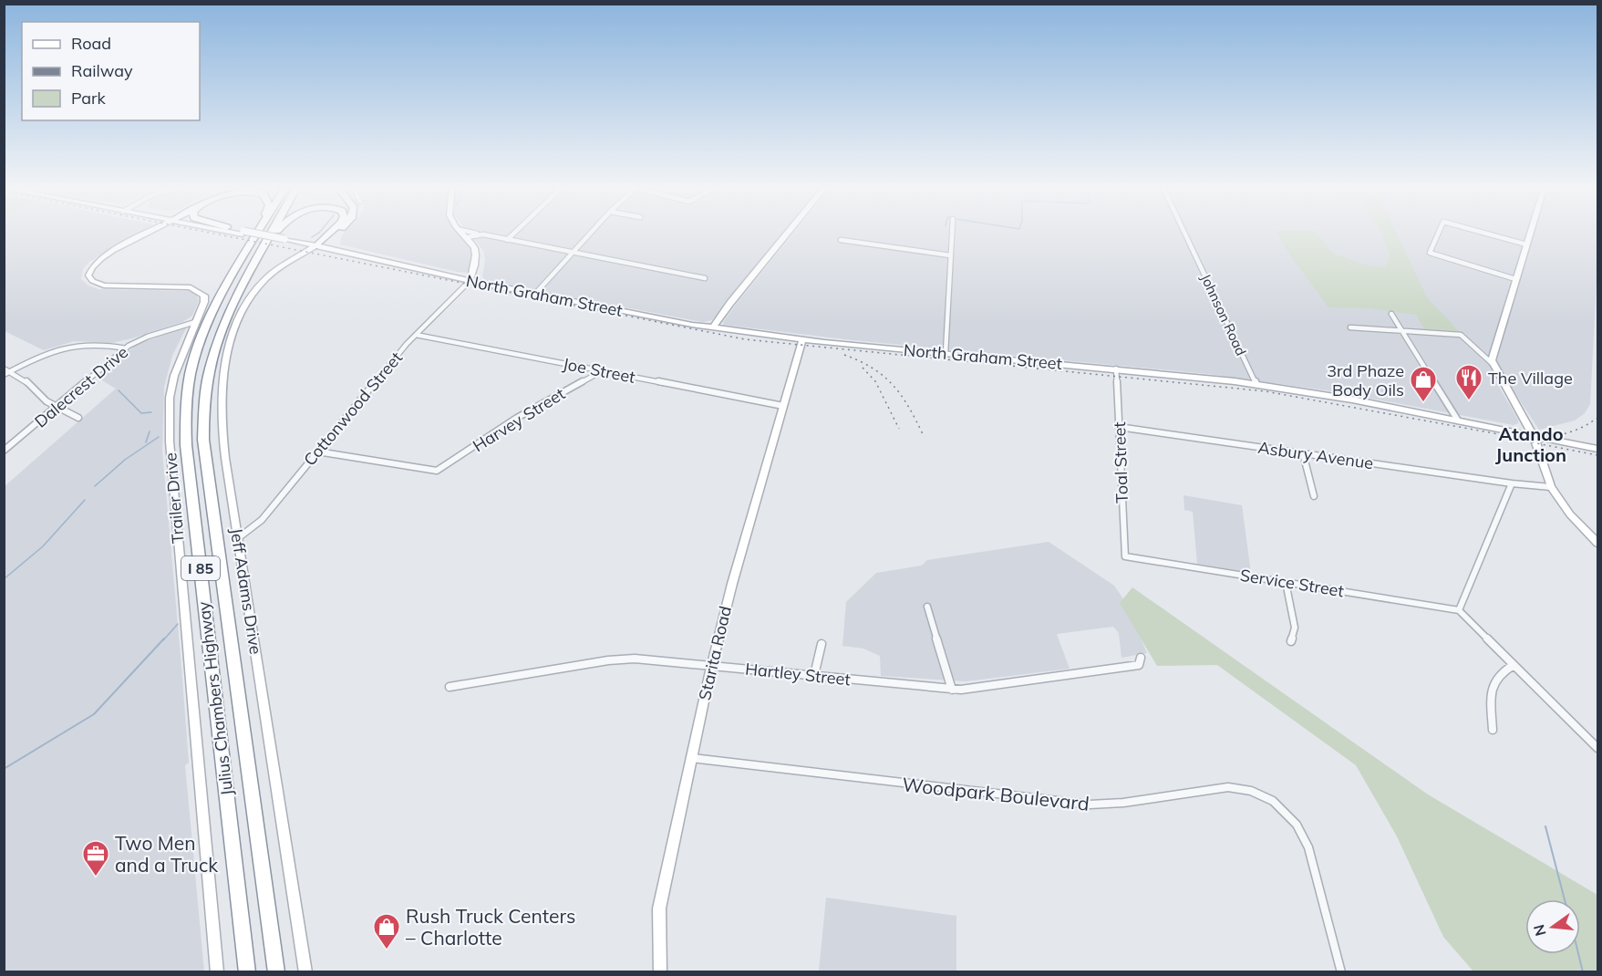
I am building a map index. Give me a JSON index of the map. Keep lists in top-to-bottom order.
{
  "streets": {
    "highway": ["I 85", "Julius Chambers Highway"],
    "street": [
      "North Graham Street",
      "Johnson Road",
      "Joe Street",
      "Dalecrest Drive",
      "Cottonwood Street",
      "Harvey Street",
      "Asbury Avenue",
      "Toal Street",
      "Trailer Drive",
      "Service Street",
      "Jeff Adams Drive",
      "Starita Road",
      "Hartley Street",
      "Woodpark Boulevard"
    ]
  },
  "crossings": [
    ["North Graham Street", "Johnson Road"],
    ["North Graham Street", "Cottonwood Street"],
    ["North Graham Street", "Toal Street"],
    ["North Graham Street", "Jeff Adams Drive"],
    ["North Graham Street", "Starita Road"],
    ["Joe Street", "Cottonwood Street"],
    ["Joe Street", "Harvey Street"],
    ["Joe Street", "Starita Road"],
    ["Dalecrest Drive", "Trailer Drive"],
    ["Cottonwood Street", "Harvey Street"],
    ["Cottonwood Street", "Jeff Adams Drive"],
    ["Asbury Avenue", "Toal Street"],
    ["Toal Street", "Service Street"],
    ["Starita Road", "Hartley Street"],
    ["Starita Road", "Woodpark Boulevard"]
  ],
  "districts": ["Atando Junction"],
  "places": {
    "restaurant": ["The Village"],
    "shop": ["3rd Phaze Body Oils", "Rush Truck Centers – Charlotte"],
    "office": ["Two Men and a Truck"]
  },
  "legend": ["Road", "Railway", "Park"],
  "north": "left"
}
